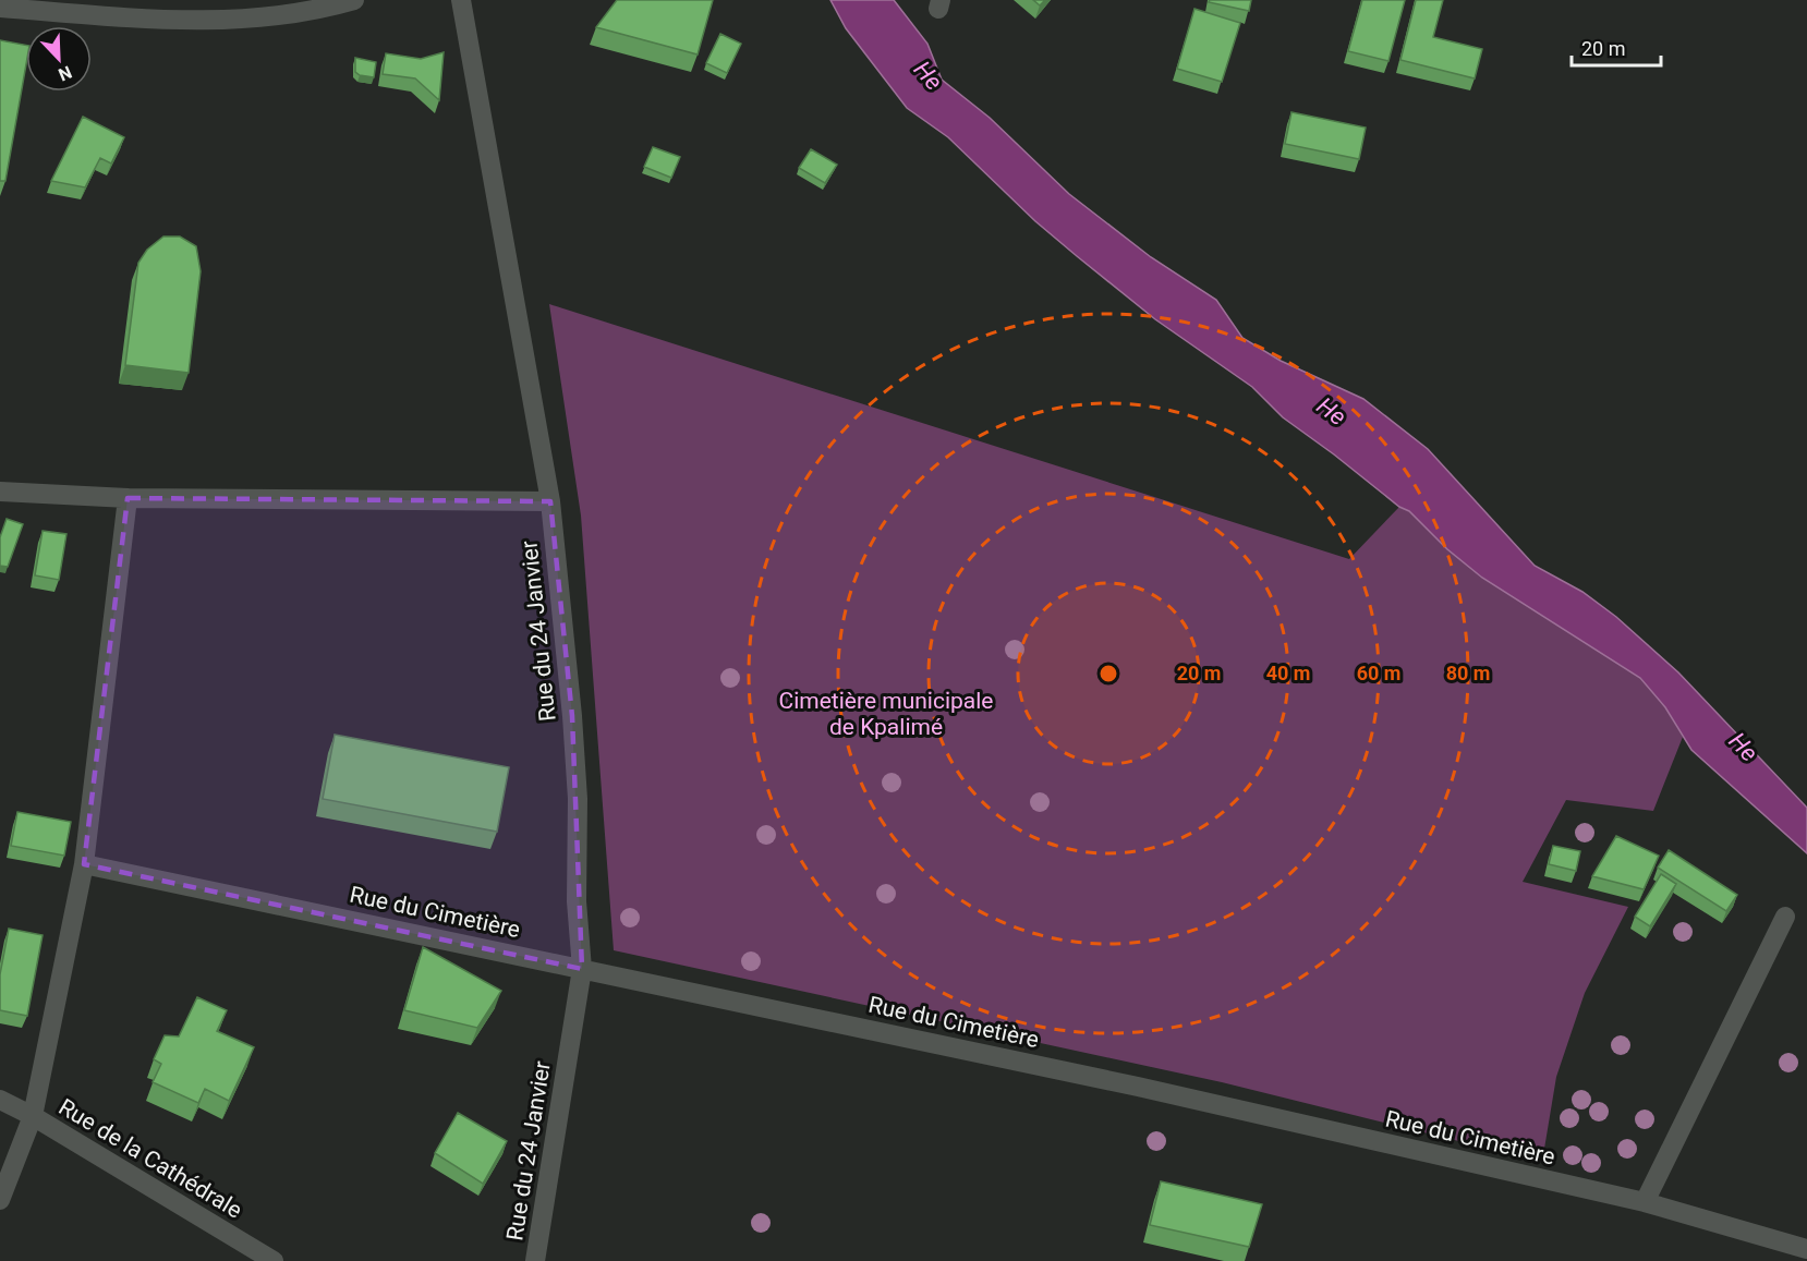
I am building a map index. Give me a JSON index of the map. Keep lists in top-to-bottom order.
{
  "streets": {
    "street": ["Rue du 24 Janvier", "Rue du Cimetière", "Rue de la Cathédrale"]
  },
  "crossings": [
    ["Rue du 24 Janvier", "Rue du Cimetière"]
  ],
  "water": ["He"],
  "parks": ["Cimetière municipale de Kpalimé"],
  "scale_bar": "20 m",
  "north": "bottom right",
  "rings": [
    "20 m",
    "40 m",
    "60 m",
    "80 m"
  ]
}
